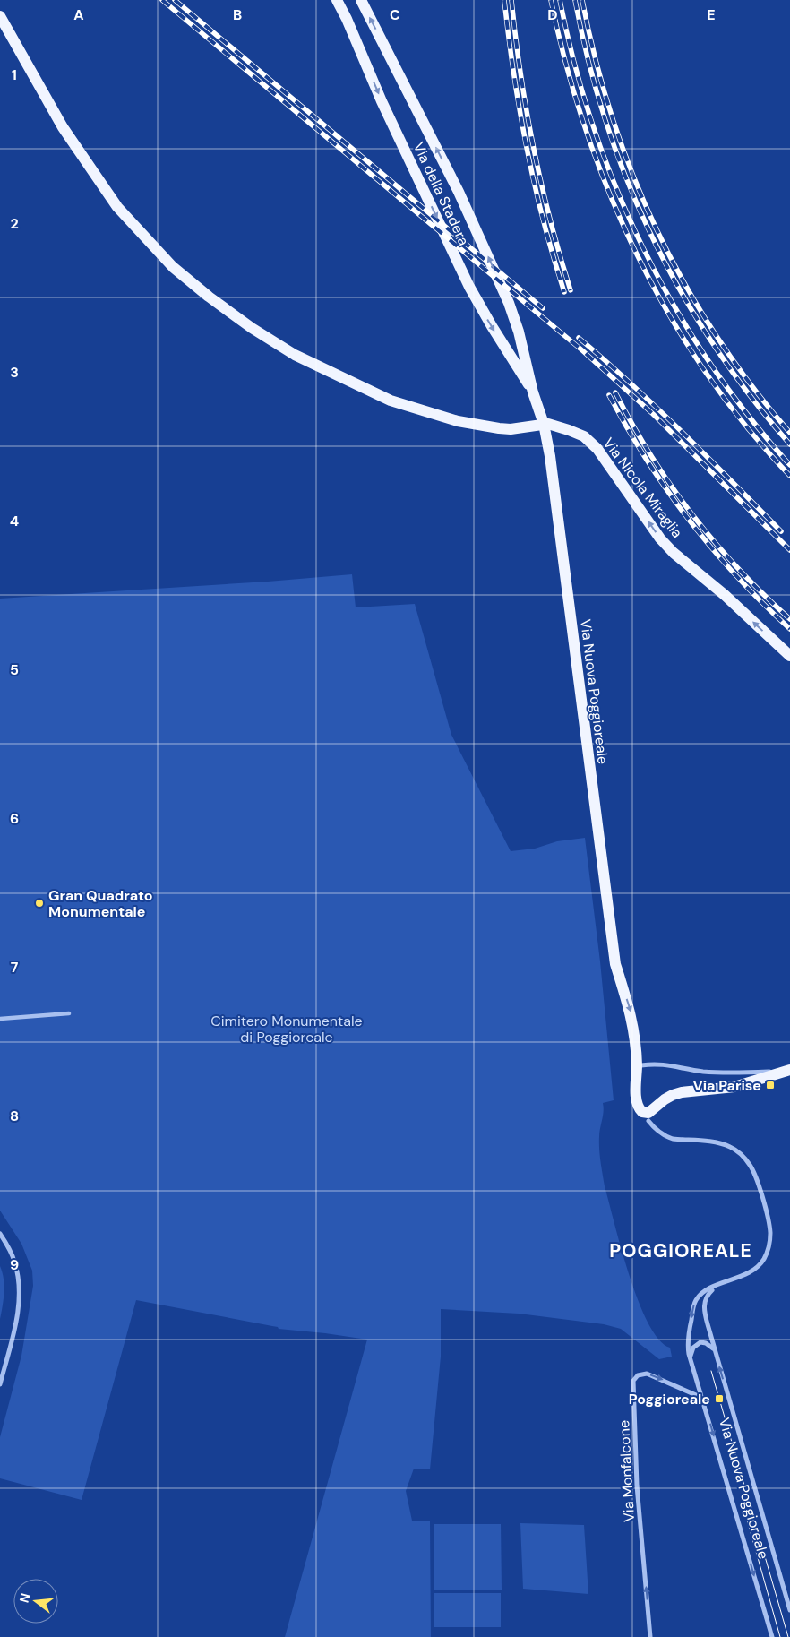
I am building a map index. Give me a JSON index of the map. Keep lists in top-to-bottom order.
{
  "streets": {
    "main road": ["Via della Stadera", "Via Nicola Miraglia", "Via Nuova Poggioreale"],
    "street": ["Via Monfalcone"]
  },
  "crossings": [
    ["Via della Stadera", "Via Nicola Miraglia"],
    ["Via della Stadera", "Via Nuova Poggioreale"],
    ["Via Nicola Miraglia", "Via Nuova Poggioreale"],
    ["Via Nuova Poggioreale", "Via Monfalcone"]
  ],
  "one_way": ["Via Nicola Miraglia"],
  "districts": ["POGGIOREALE"],
  "parks": ["Cimitero Monumentale di Poggioreale"],
  "places": {
    "other": ["Gran Quadrato Monumentale"],
    "transit": ["Via Parise", "Poggioreale"]
  },
  "north": "left",
  "grid": {
    "columns": [
      "A",
      "B",
      "C",
      "D",
      "E"
    ],
    "rows": [
      "1",
      "2",
      "3",
      "4",
      "5",
      "6",
      "7",
      "8",
      "9"
    ]
  }
}
